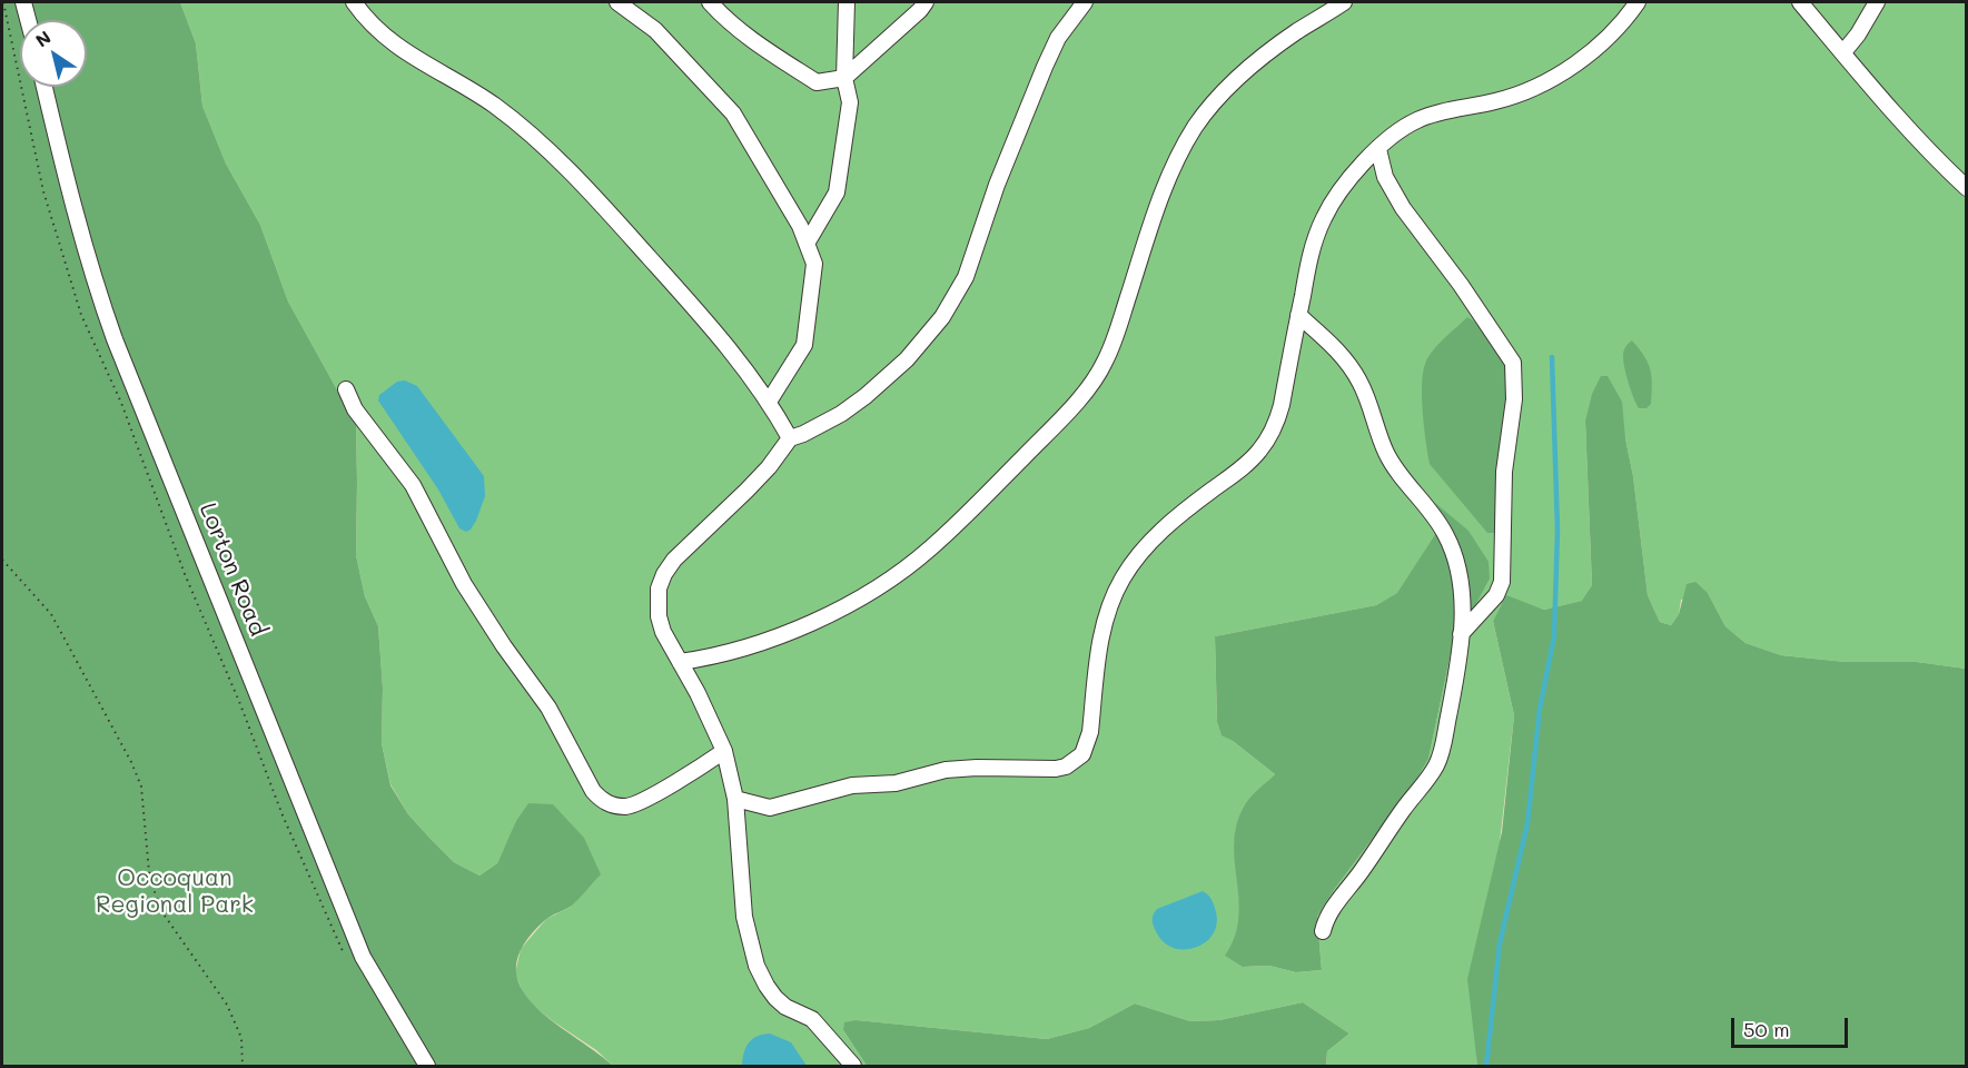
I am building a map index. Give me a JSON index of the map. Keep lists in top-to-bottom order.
{
  "streets": {
    "street": ["Lorton Road"]
  },
  "parks": ["Occoquan Regional Park"],
  "scale_bar": "50 m",
  "north": "top left"
}
